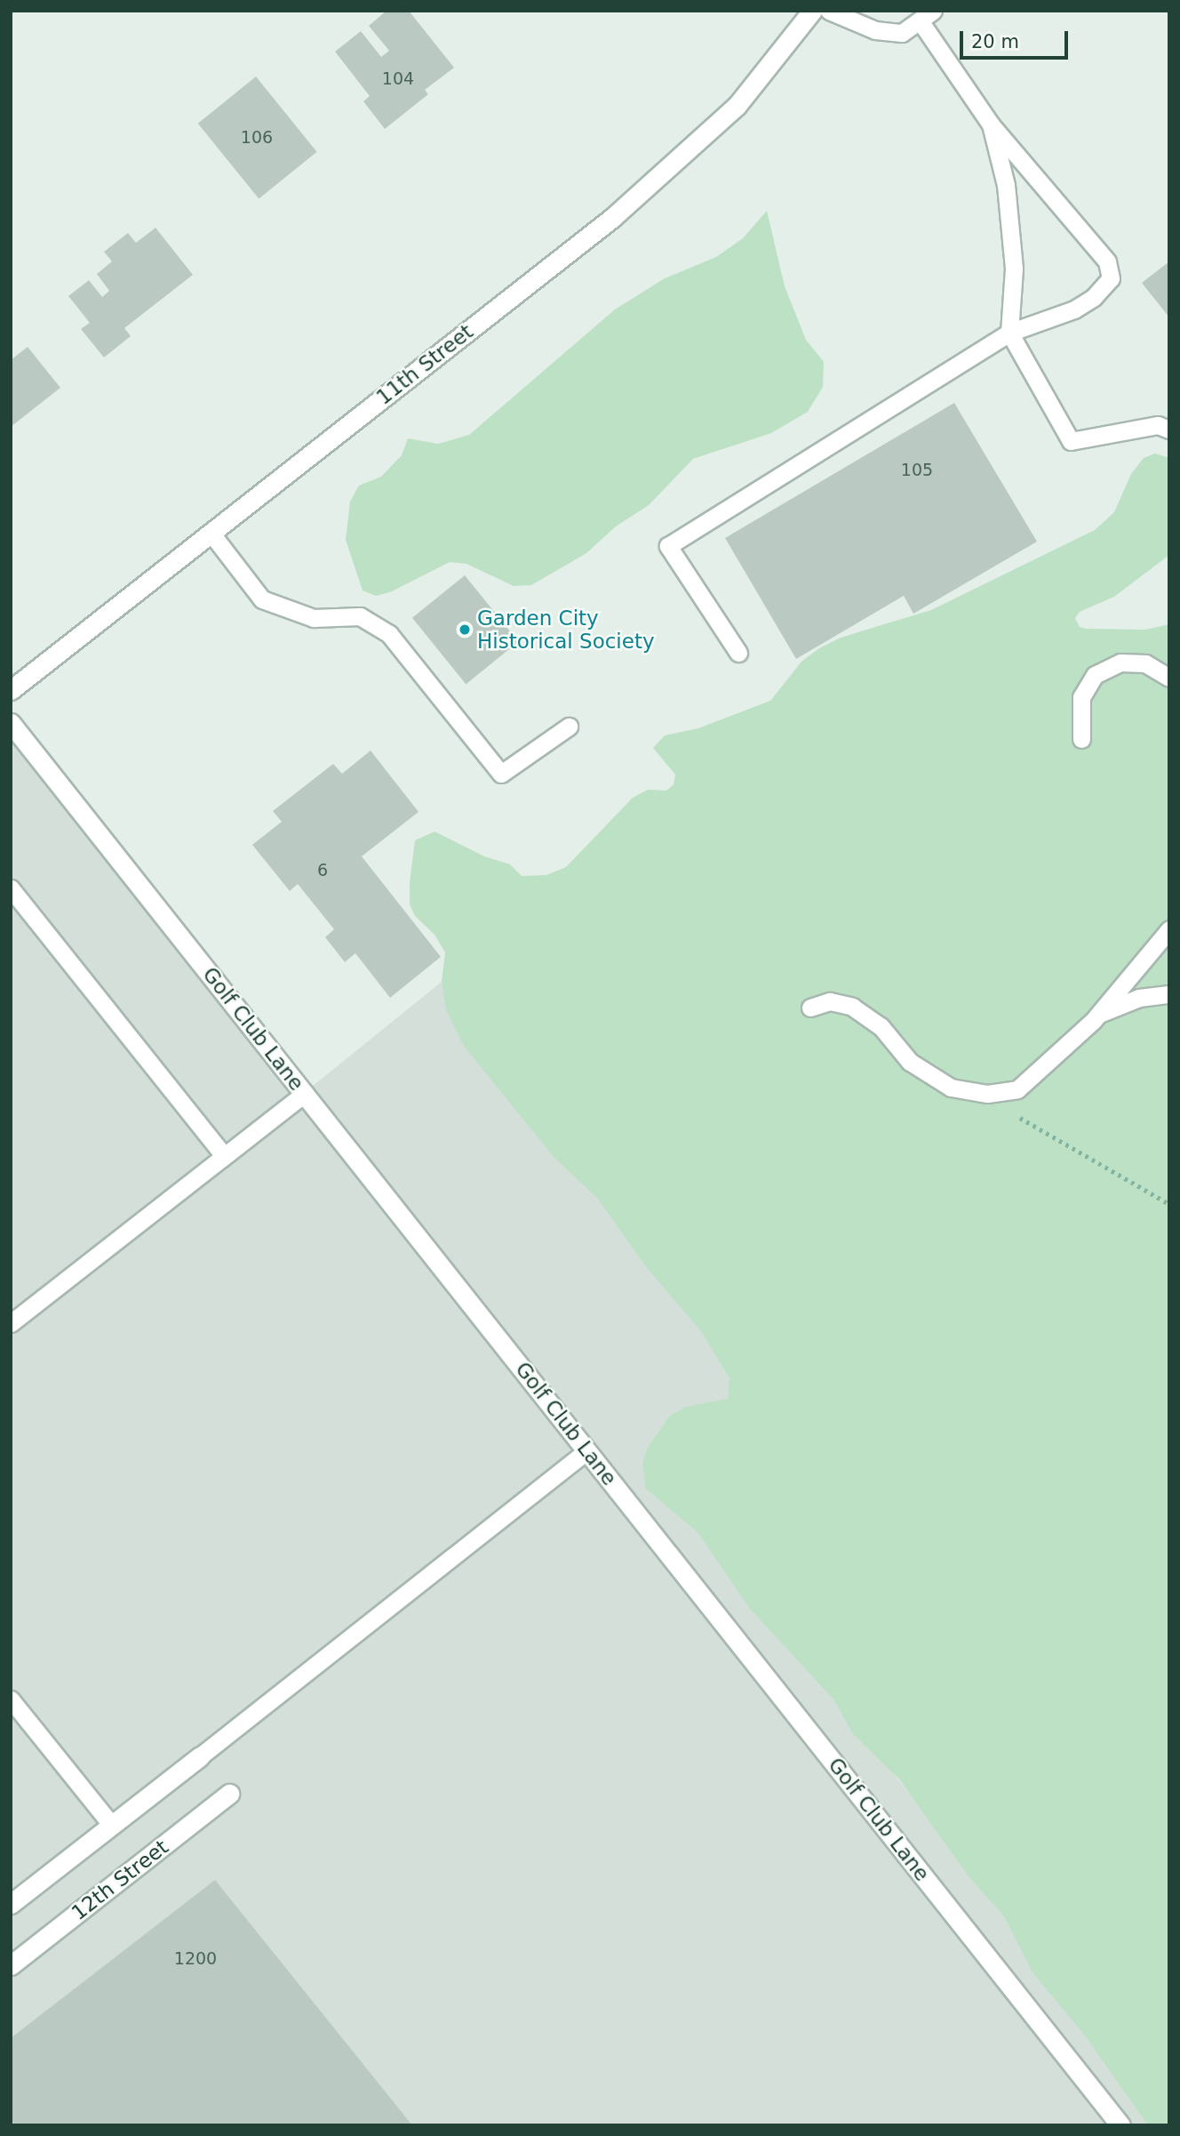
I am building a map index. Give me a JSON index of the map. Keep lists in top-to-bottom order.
{
  "streets": {
    "street": ["11th Street", "Golf Club Lane", "12th Street"]
  },
  "places": ["Garden City Historical Society"],
  "house_numbers": [
    "104",
    "106",
    "105",
    "6",
    "1200"
  ],
  "scale_bar": "20 m"
}
